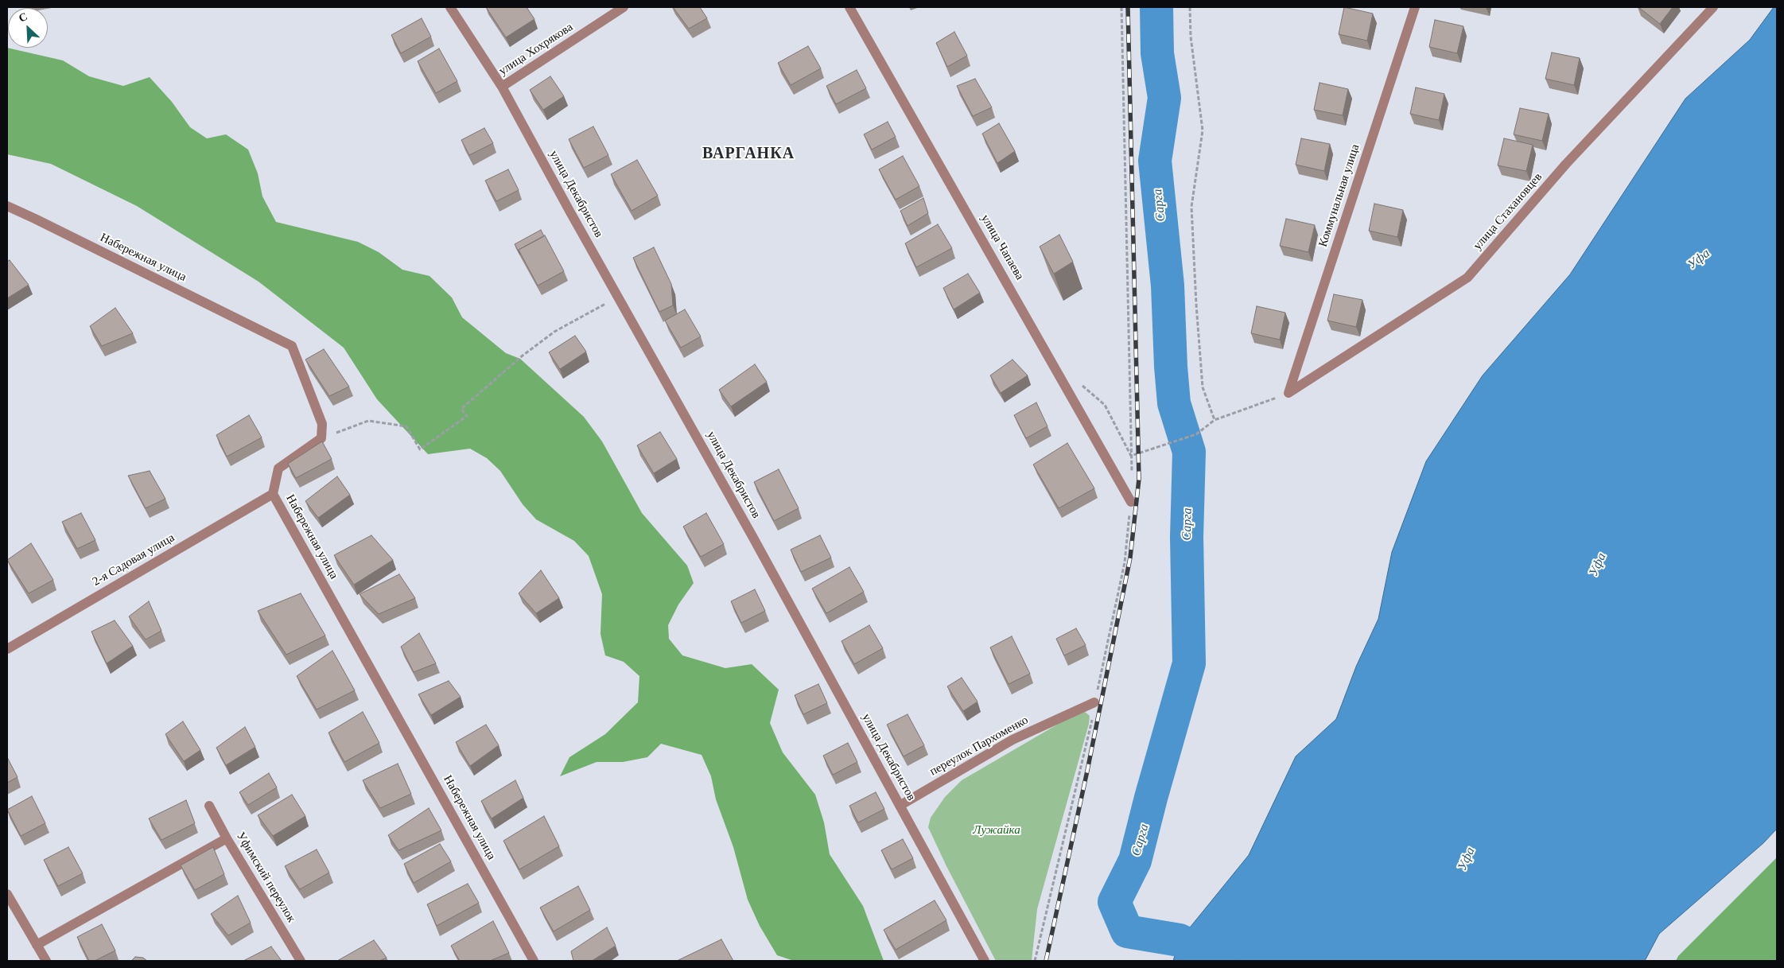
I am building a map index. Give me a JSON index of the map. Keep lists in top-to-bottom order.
{
  "streets": {
    "street": [
      "улица Хохрякова",
      "улица Декабристов",
      "Коммунальная улица",
      "улица Стахановцев",
      "улица Чапаева",
      "Набережная улица",
      "2-я Садовая улица",
      "переулок Пархоменко",
      "Уфимский переулок"
    ]
  },
  "crossings": [
    ["улица Хохрякова", "улица Декабристов"],
    ["улица Декабристов", "переулок Пархоменко"],
    ["Коммунальная улица", "улица Стахановцев"],
    ["Набережная улица", "2-я Садовая улица"]
  ],
  "districts": ["ВАРГАНКА"],
  "water": ["Сарга", "Уфа"],
  "parks": ["Лужайка"],
  "north": "top left"
}
